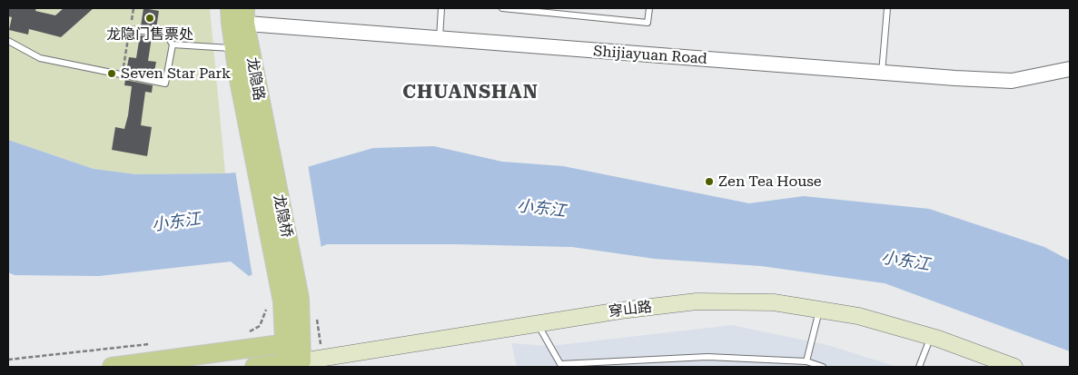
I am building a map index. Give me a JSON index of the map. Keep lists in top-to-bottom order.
{
  "streets": {
    "main road": ["龙隐路", "龙隐桥", "穿山路"],
    "street": ["Shijiayuan Road"]
  },
  "crossings": [
    ["Shijiayuan Road", "龙隐路"],
    ["龙隐路", "龙隐桥"]
  ],
  "districts": ["CHUANSHAN"],
  "water": ["小东江"],
  "places": ["龙隐门售票处", "Seven Star Park", "Zen Tea House"]
}
